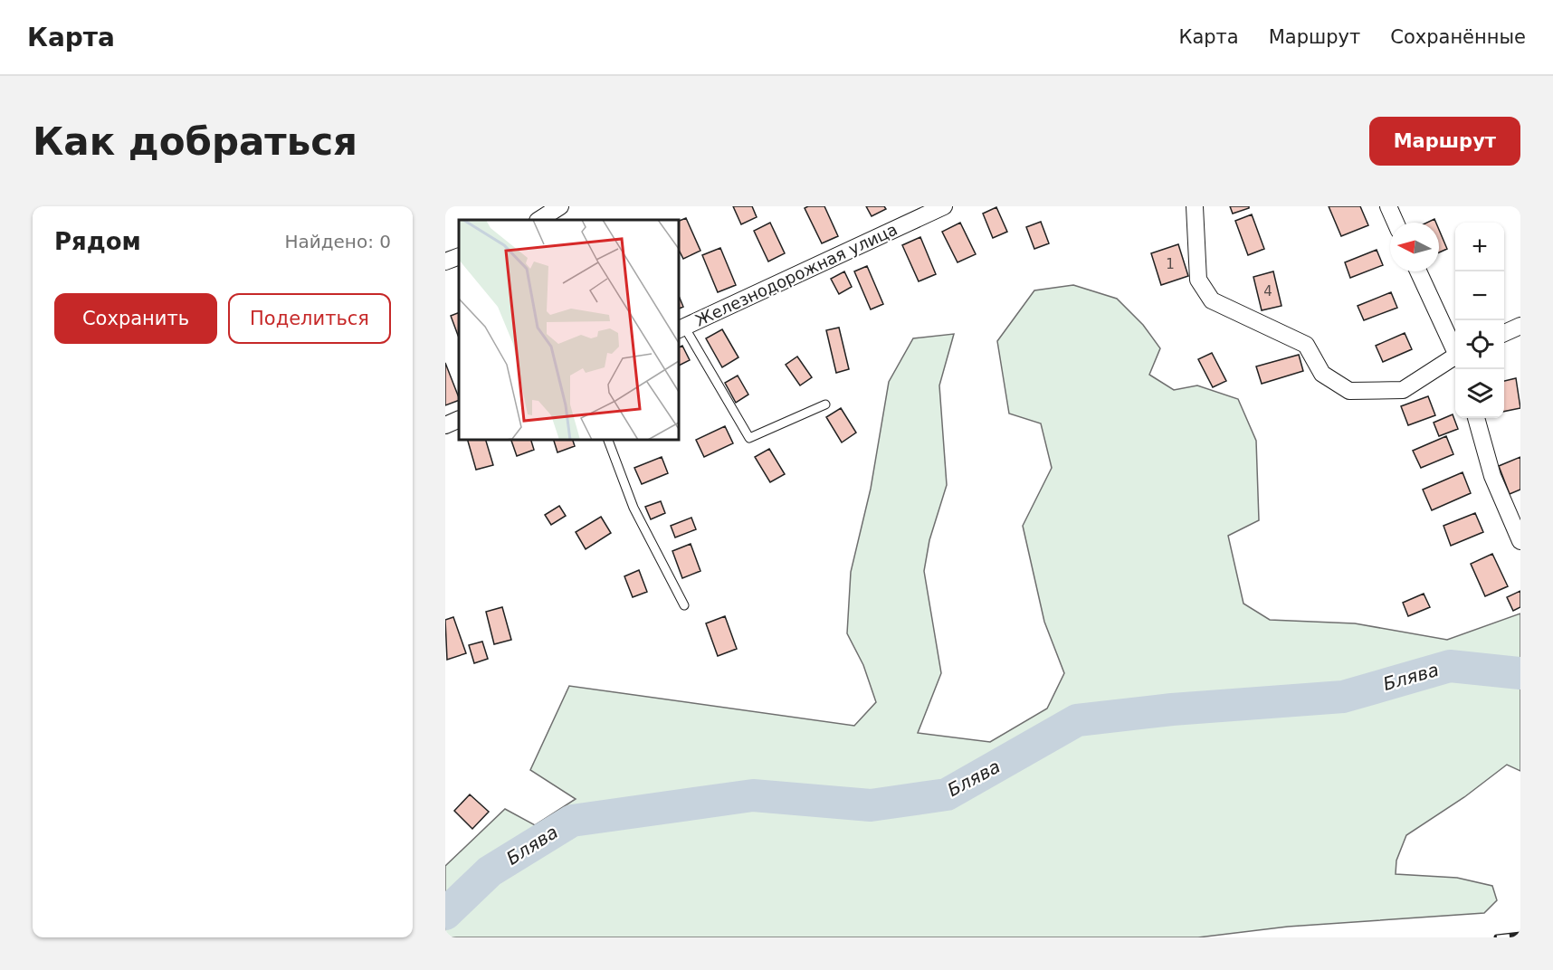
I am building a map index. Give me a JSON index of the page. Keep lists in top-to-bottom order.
{
  "streets": {
    "street": ["Железнодорожная улица"]
  },
  "water": ["Блява"],
  "house_numbers": ["1", "4"],
  "north": "left",
  "page": {
    "header": "Карта",
    "nav": ["Карта", "Маршрут", "Сохранённые"],
    "buttons": [
      "Маршрут",
      ["Сохранить", "Поделиться"]
    ],
    "title": "Как добраться",
    "heading": ["Рядом", "Найдено: 0"],
    "map_buttons": ["+", "−"]
  }
}
